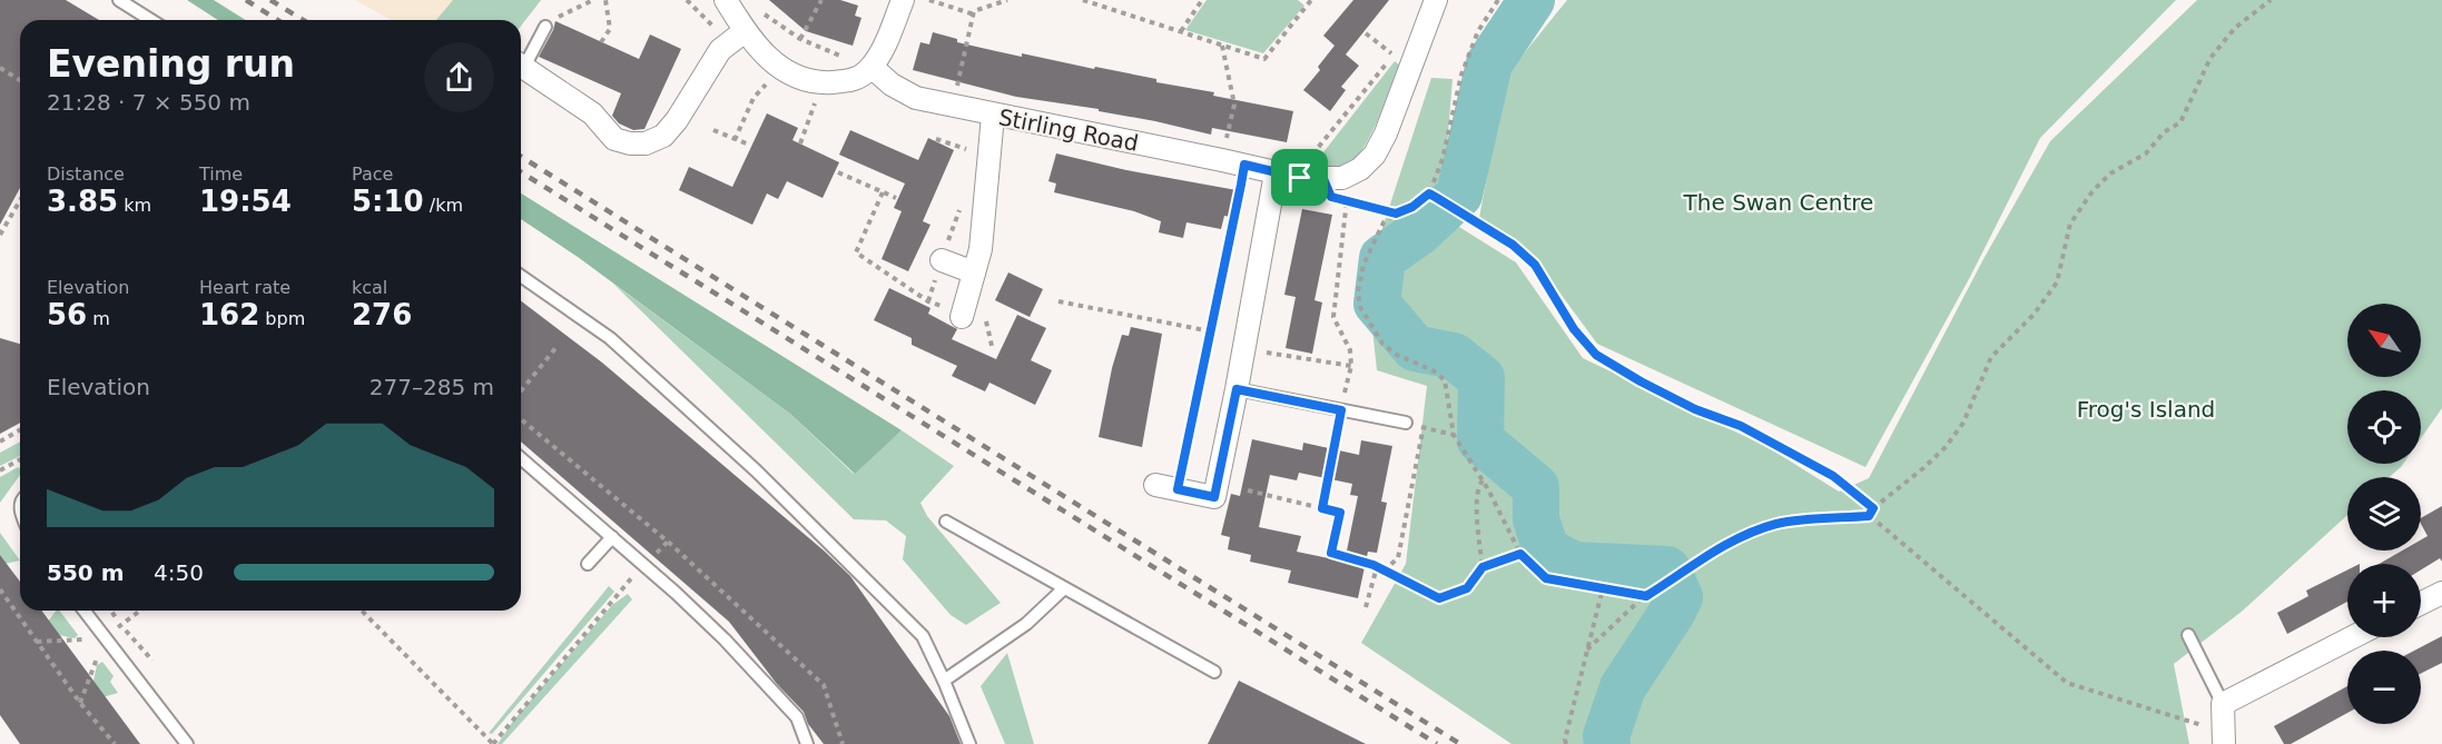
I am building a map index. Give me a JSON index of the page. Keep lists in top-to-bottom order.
{
  "streets": {
    "street": ["Stirling Road"]
  },
  "parks": ["The Swan Centre", "Frog's Island"],
  "north": "top left",
  "page": {
    "heading": ["Evening run", "21:28 · 7 × 550 m"],
    "stats": [
      ["Distance", "3.85 km"],
      ["Time", "19:54"],
      ["Pace", "5:10 /km"],
      ["Elevation", "56 m"],
      ["Heart rate", "162 bpm"],
      ["kcal", "276"]
    ],
    "map_buttons": ["+", "−"],
    "chart": ["Elevation", "277–285 m"],
    "list": [
      {
        "name": "550 m",
        "note": "4:50"
      }
    ]
  }
}
